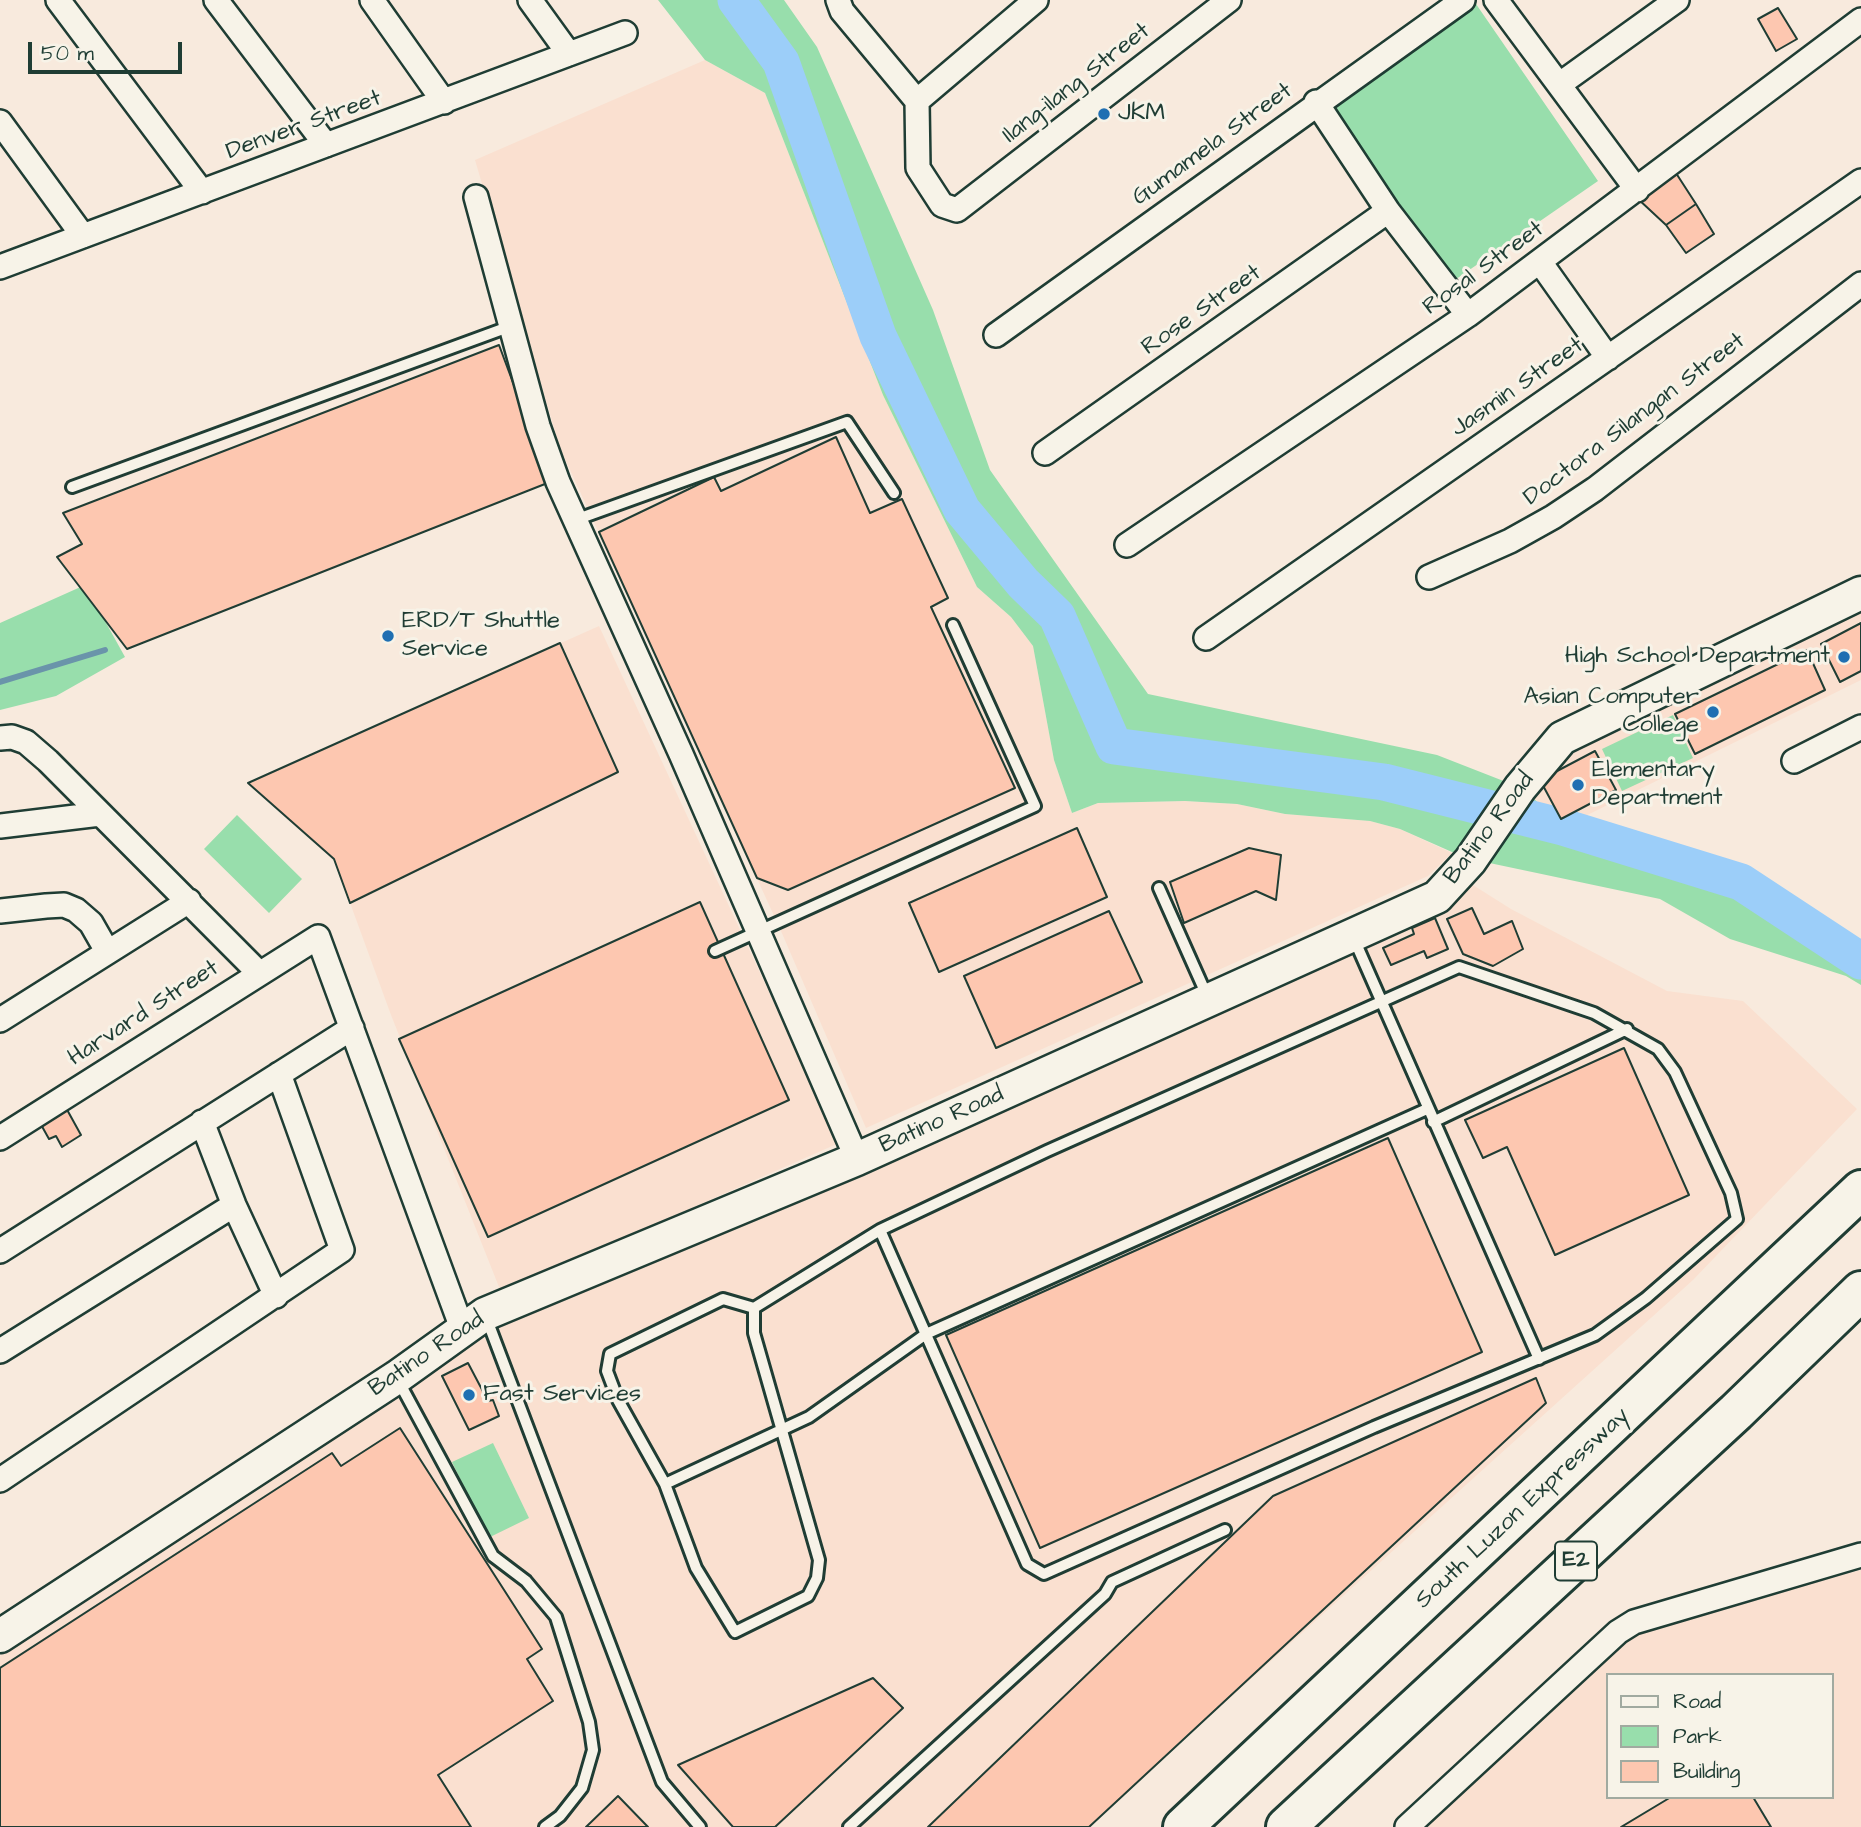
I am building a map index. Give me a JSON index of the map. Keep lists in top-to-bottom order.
{
  "streets": {
    "highway": ["South Luzon Expressway", "E2"],
    "main road": ["Batino Road"],
    "street": [
      "Ilang-ilang Street",
      "Denver Street",
      "Gumamela Street",
      "Rosal Street",
      "Rose Street",
      "Jasmin Street",
      "Doctora Silangan Street",
      "Harvard Street"
    ]
  },
  "places": [
    "JKM",
    "ERD/T Shuttle Service",
    "High School Department",
    "Asian Computer College",
    "Elementary Department",
    "Fast Services"
  ],
  "legend": ["Road", "Park", "Building"],
  "scale_bar": "50 m"
}
